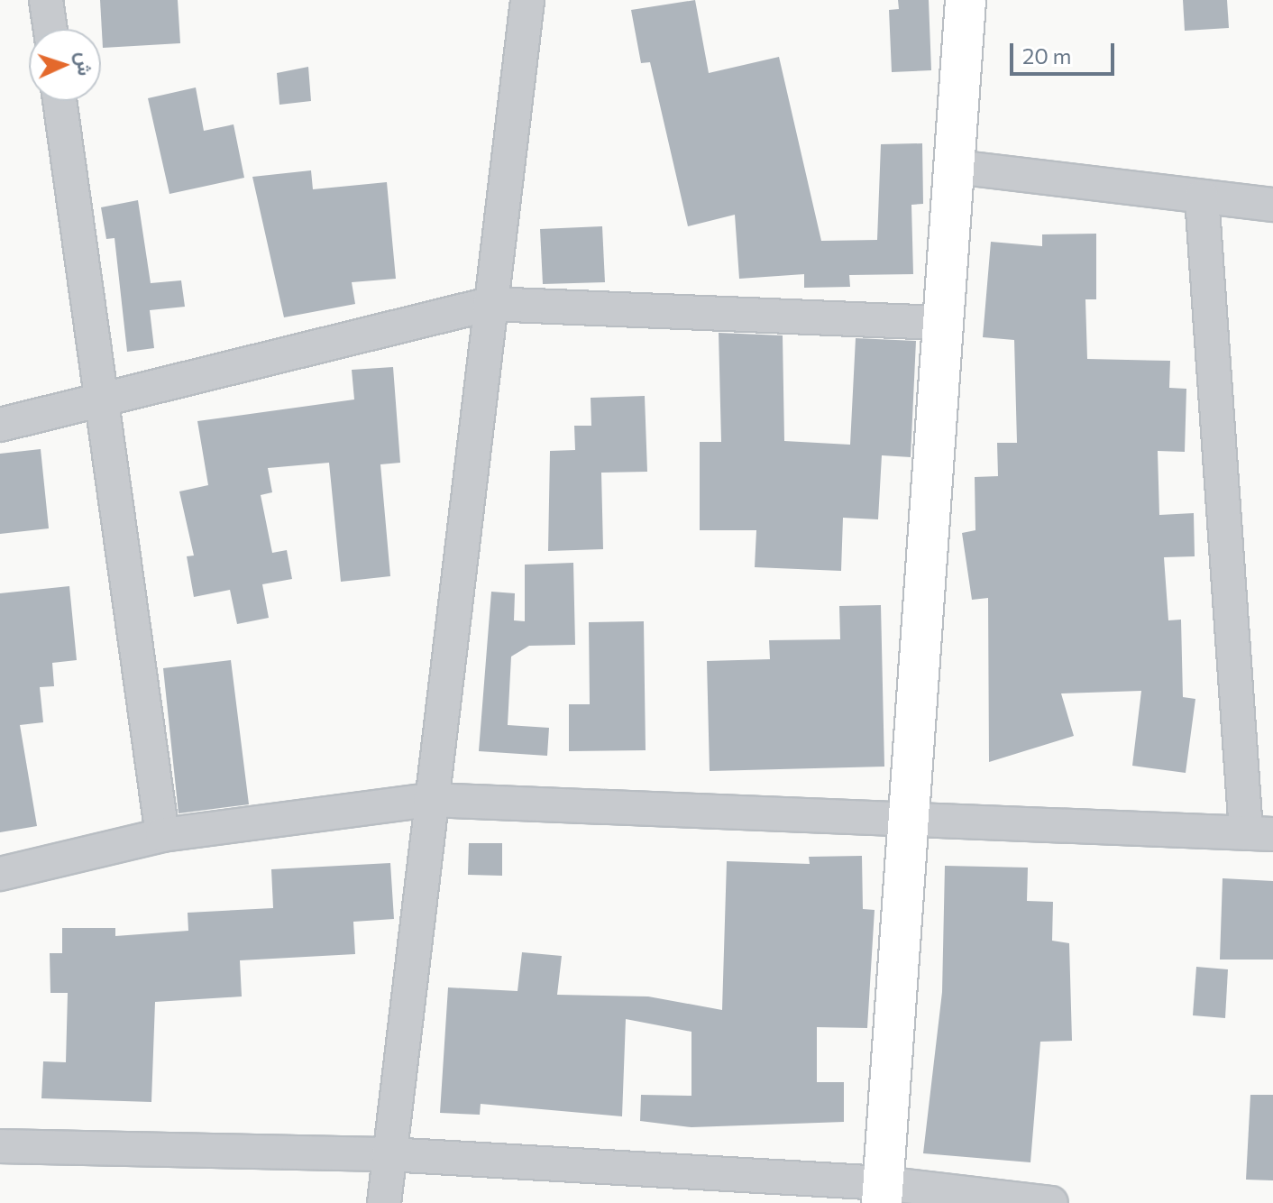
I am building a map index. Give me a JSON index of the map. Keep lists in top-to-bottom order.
{
  "scale_bar": "20 m",
  "north": "right"
}
